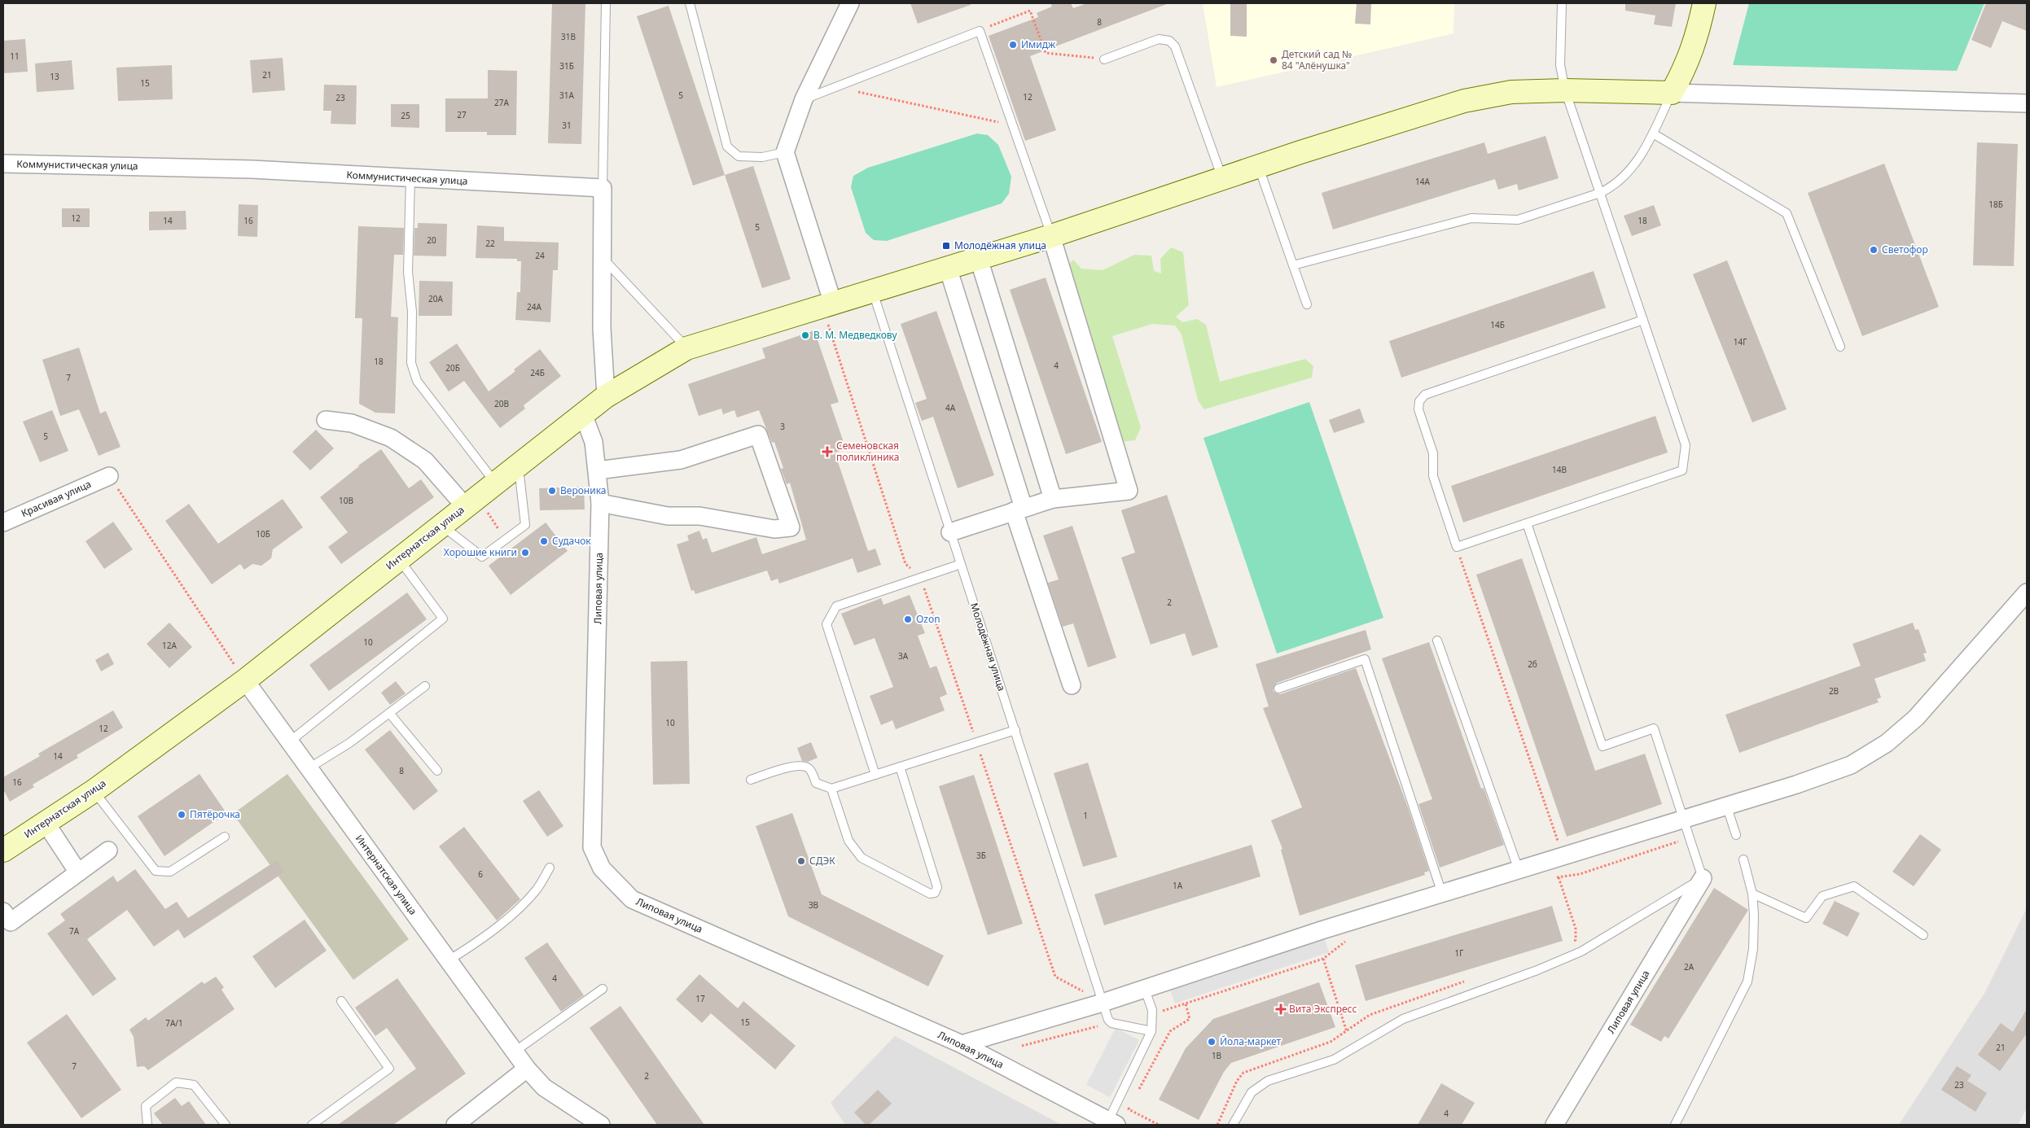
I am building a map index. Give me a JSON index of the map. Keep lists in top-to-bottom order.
{
  "streets": {
    "street": [
      "Коммунистическая улица",
      "Красивая улица",
      "Интернатская улица",
      "Липовая улица"
    ],
    "lane": ["Молодёжная улица"]
  },
  "crossings": [
    ["Интернатская улица", "Липовая улица"],
    ["Интернатская улица", "Молодёжная улица"]
  ],
  "places": {
    "other": [
      "Имидж",
      "Детский сад № 84 \"Алёнушка\"",
      "Светофор",
      "В. М. Медведкову",
      "Вероника",
      "Судачок",
      "Хорошие книги",
      "Ozon",
      "Пятёрочка",
      "СДЭК",
      "Йола-маркет"
    ],
    "transit": ["Молодёжная улица"],
    "health": ["Семеновская поликлиника", "Вита Экспресс"]
  },
  "house_numbers": [
    "8",
    "31В",
    "11",
    "31Б",
    "21",
    "13",
    "15",
    "31А",
    "5",
    "12",
    "23",
    "27А",
    "27",
    "25",
    "31",
    "14А",
    "18Б",
    "12",
    "14",
    "16",
    "18",
    "5",
    "20",
    "22",
    "24",
    "20А",
    "24А",
    "14Б",
    "14Г",
    "18",
    "4",
    "20Б",
    "24Б",
    "7",
    "20В",
    "4А",
    "3",
    "5",
    "14В",
    "10В",
    "10Б",
    "2",
    "10",
    "12А",
    "3А",
    "2б",
    "2В",
    "10",
    "12",
    "14",
    "8",
    "16",
    "1",
    "3Б",
    "6",
    "1А",
    "3В",
    "7А",
    "1Г",
    "2А",
    "4",
    "17",
    "15",
    "7А/1",
    "21",
    "1В",
    "7",
    "2",
    "23",
    "4"
  ]
}
